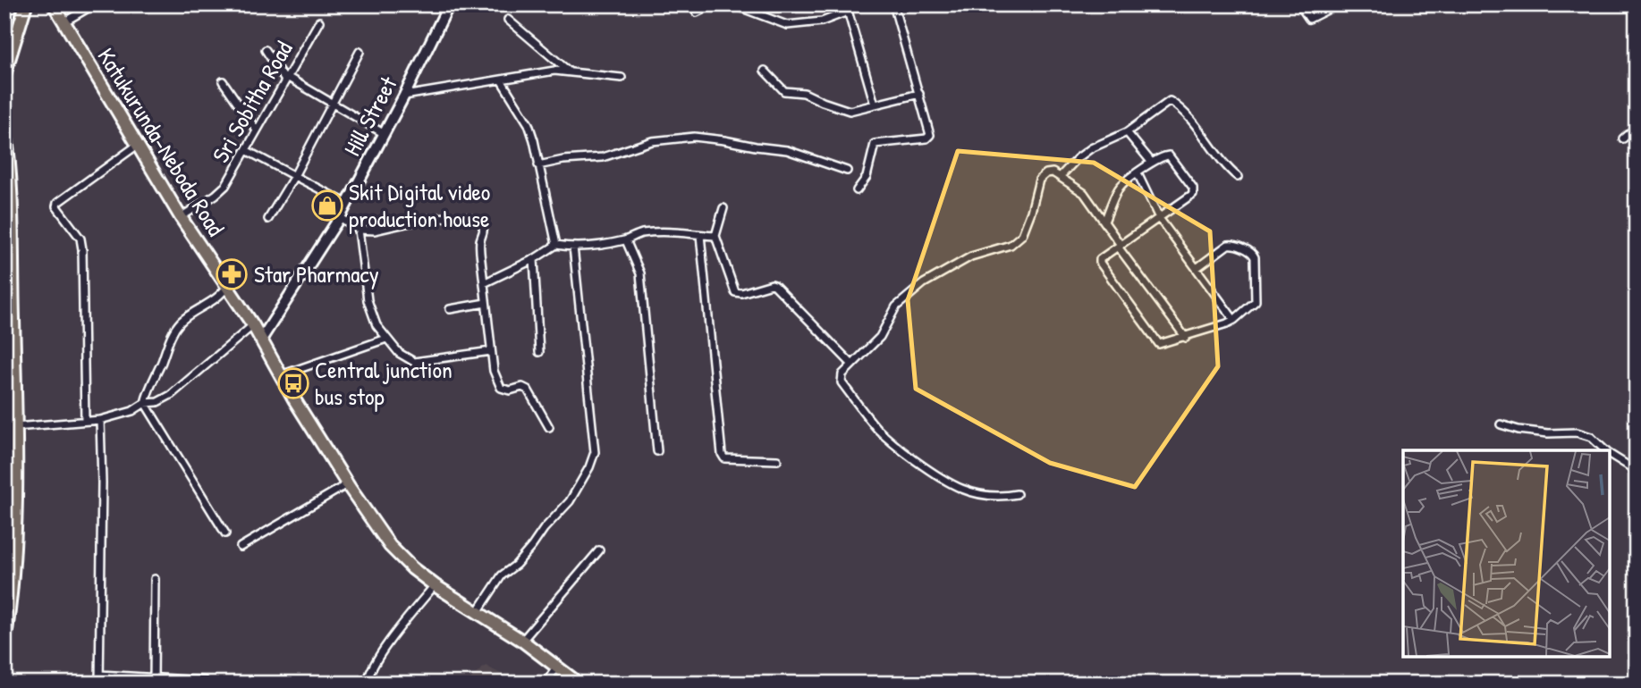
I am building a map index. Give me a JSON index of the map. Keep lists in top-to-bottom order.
{
  "streets": {
    "main road": ["Hill Street", "Katukurunda-Neboda Road"],
    "street": ["Sri Sobitha Road"]
  },
  "crossings": [
    ["Sri Sobitha Road", "Katukurunda-Neboda Road"],
    ["Hill Street", "Katukurunda-Neboda Road"]
  ],
  "places": {
    "shop": ["Skit Digital video production house"],
    "pharmacy": ["Star Pharmacy"],
    "bus stop": ["Central junction bus stop"]
  }
}
